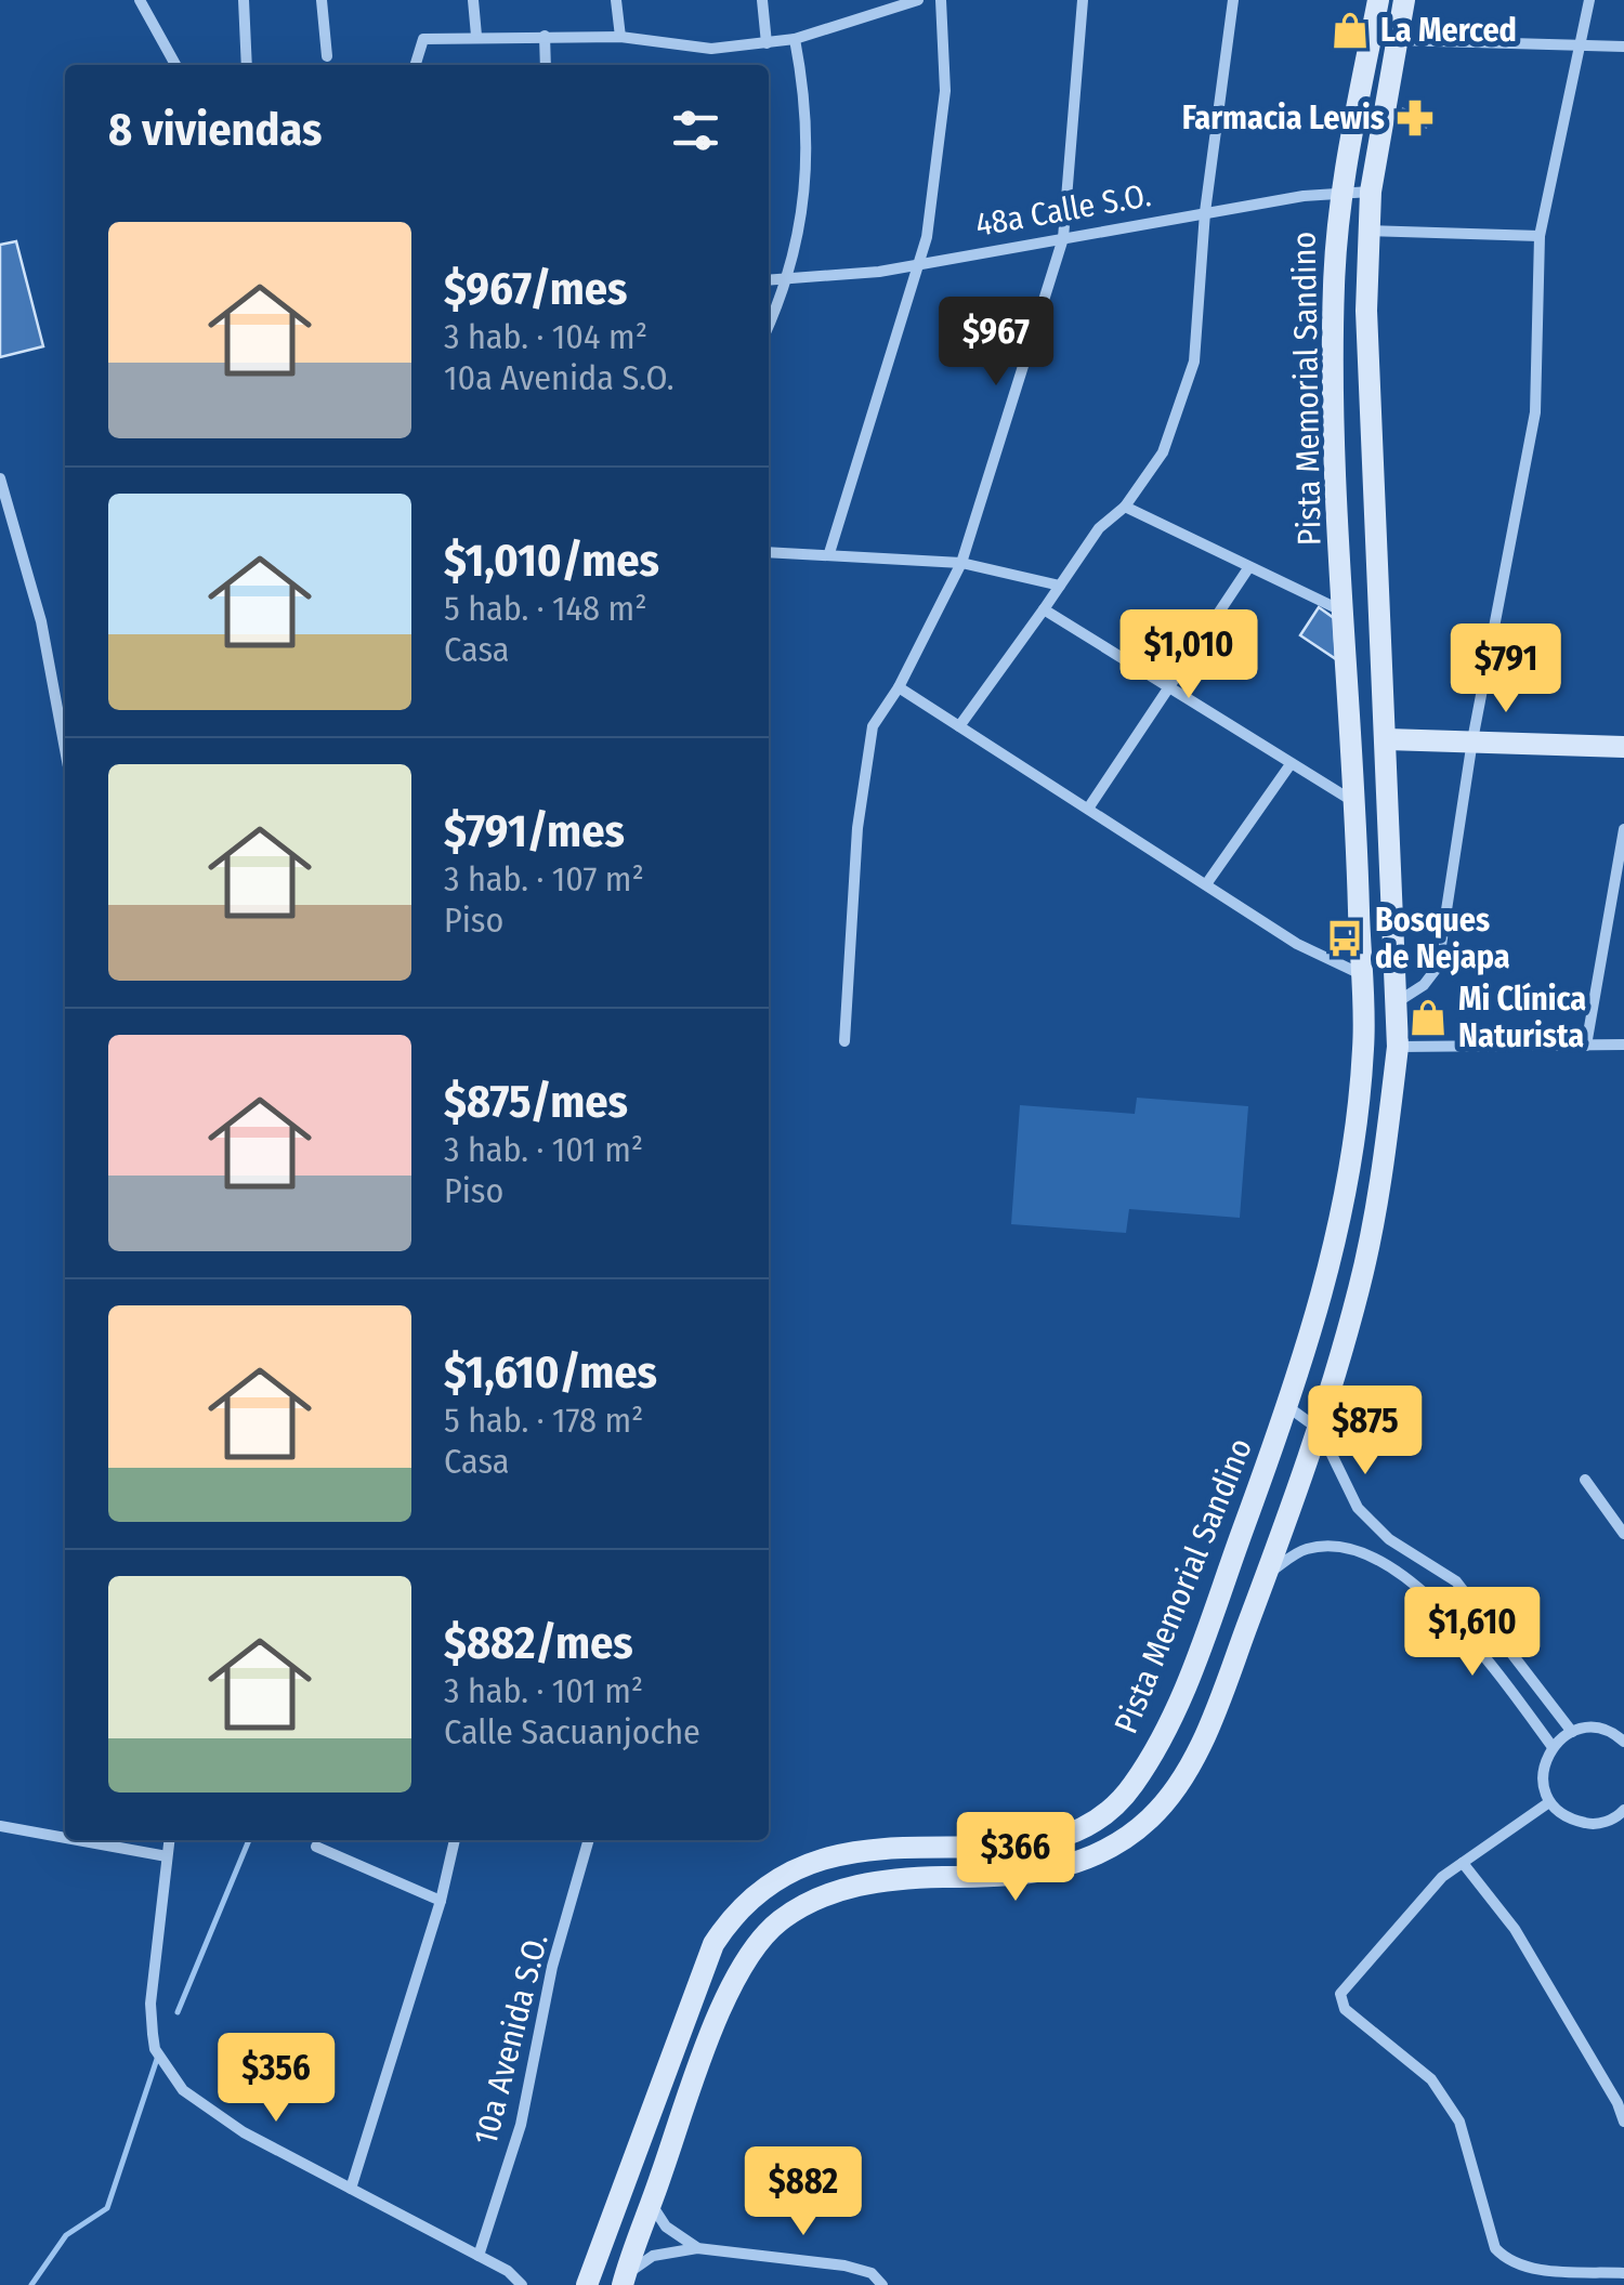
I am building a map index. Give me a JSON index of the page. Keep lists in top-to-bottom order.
{
  "streets": {
    "main road": ["Pista Memorial Sandino"],
    "street": ["48a Calle S.O.", "10a Avenida S.O."]
  },
  "crossings": [
    ["48a Calle S.O.", "Pista Memorial Sandino"]
  ],
  "places": {
    "shop": ["La Merced", "Mi Clínica Naturista"],
    "pharmacy": ["Farmacia Lewis"],
    "bus stop": ["Bosques de Nejapa"]
  },
  "page": {
    "heading": "8 viviendas",
    "list": [
      {
        "name": "$967/mes",
        "note": "3 hab. · 104 m² · 10a Avenida S.O."
      },
      {
        "name": "$1,010/mes",
        "note": "5 hab. · 148 m² · Casa"
      },
      {
        "name": "$791/mes",
        "note": "3 hab. · 107 m² · Piso"
      },
      {
        "name": "$875/mes",
        "note": "3 hab. · 101 m² · Piso"
      },
      {
        "name": "$1,610/mes",
        "note": "5 hab. · 178 m² · Casa"
      },
      {
        "name": "$882/mes",
        "note": "3 hab. · 101 m² · Calle Sacuanjoche"
      }
    ],
    "price": [
      "$967",
      "$1,010",
      "$791",
      "$875",
      "$1,610",
      "$366",
      "$356",
      "$882"
    ]
  }
}
